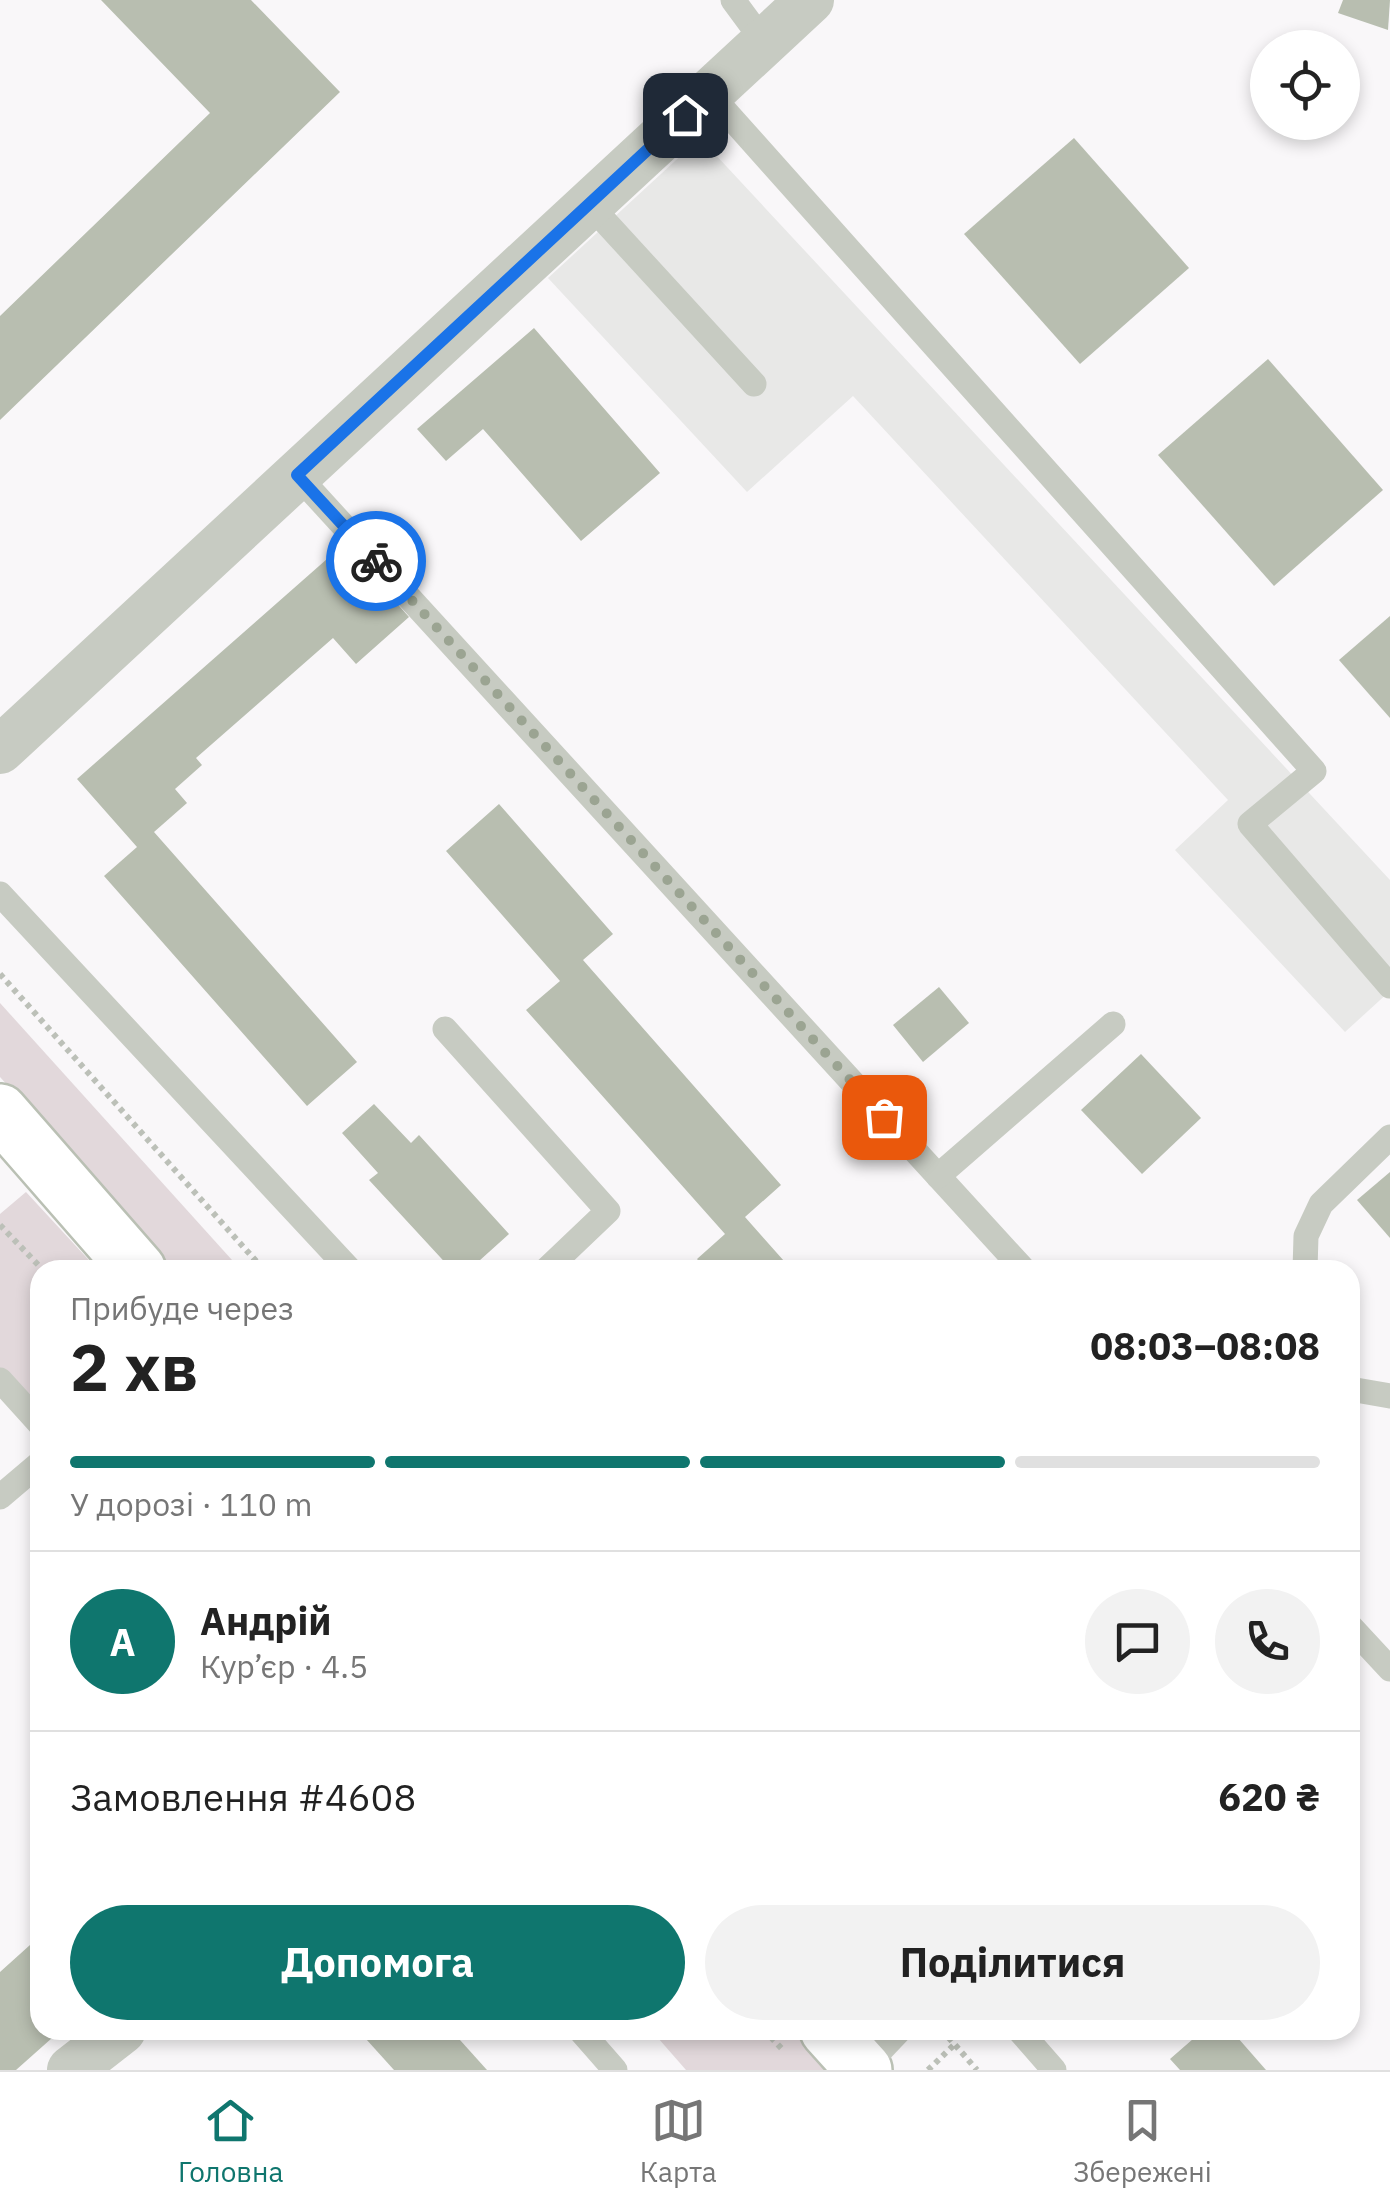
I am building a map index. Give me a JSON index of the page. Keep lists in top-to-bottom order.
{
  "page": {
    "heading": ["2 хв", "Прибуде через", "08:03–08:08"],
    "panel": [
      "Андрій",
      "Кур’єр · 4.5",
      "Замовлення #4608",
      "620 ₴"
    ],
    "bar": "У дорозі · 110 m",
    "round": "А",
    "buttons": ["Допомога", "Поділитися"],
    "tabs": ["Головна", "Карта", "Збережені"]
  }
}
